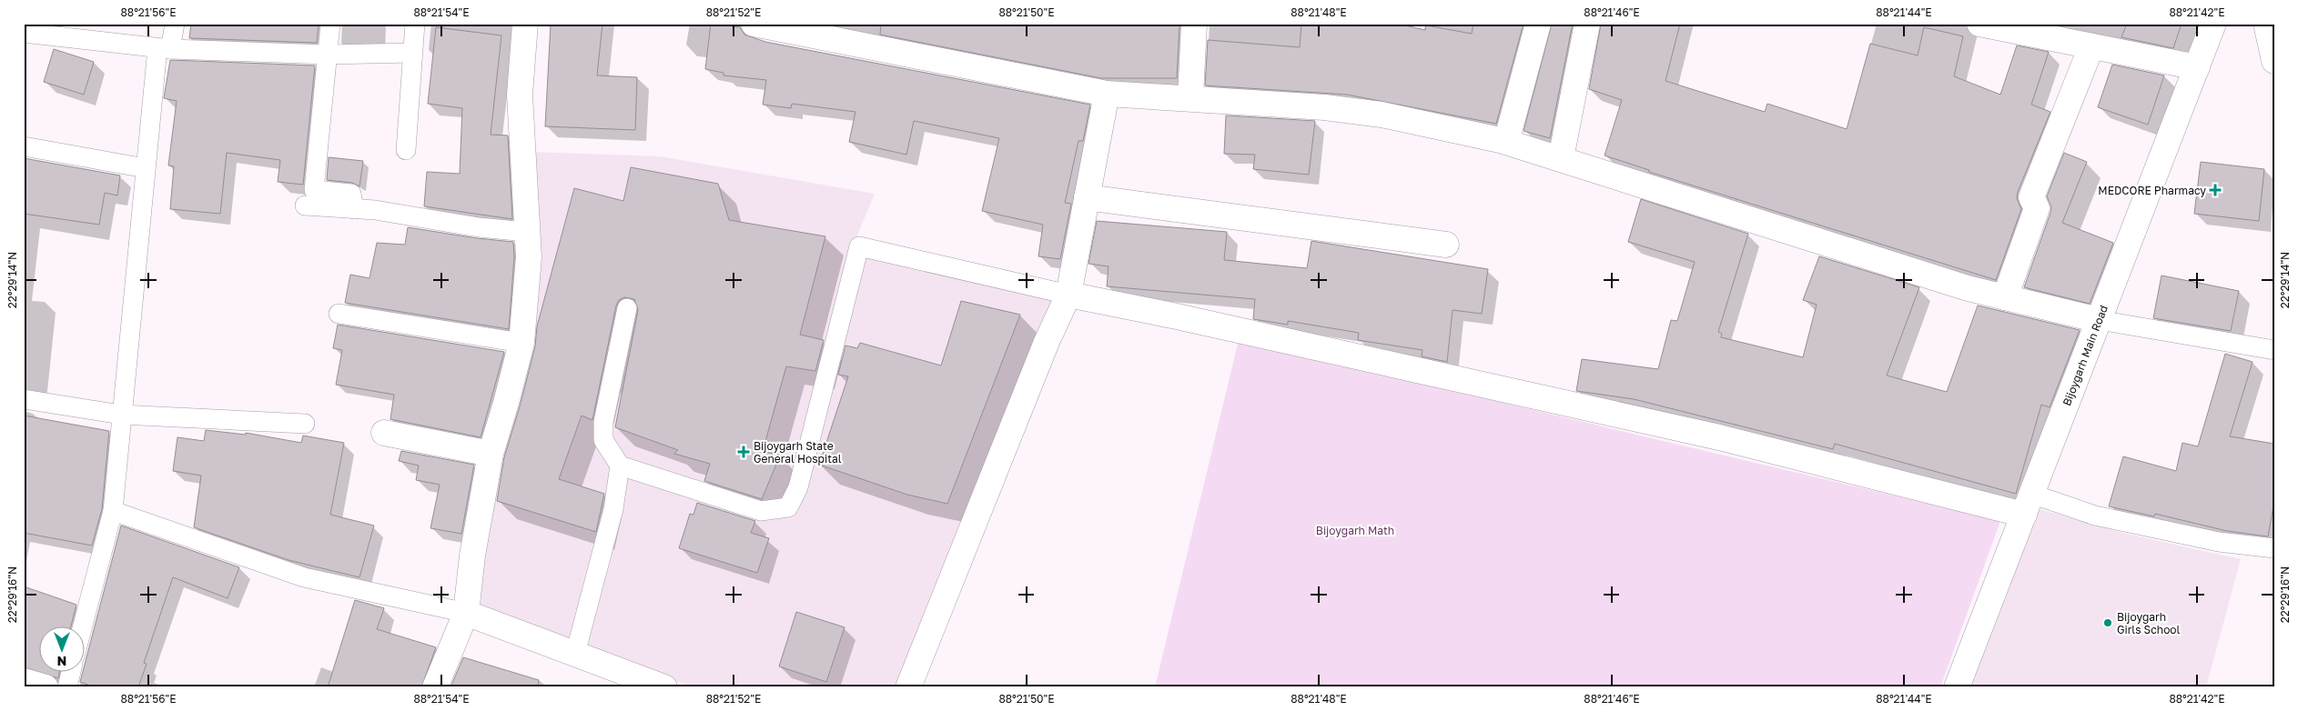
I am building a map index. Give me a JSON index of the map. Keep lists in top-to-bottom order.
{
  "streets": {
    "street": ["Bijoygarh Main Road"]
  },
  "parks": ["Bijoygarh Math"],
  "places": {
    "health": ["MEDCORE Pharmacy", "Bijoygarh State General Hospital"],
    "other": ["Bijoygarh Girls School"]
  },
  "north": "bottom",
  "coordinates": [
    "88°21'56\"E",
    "88°21'54\"E",
    "88°21'52\"E",
    "88°21'50\"E",
    "88°21'48\"E",
    "88°21'46\"E",
    "88°21'44\"E",
    "88°21'42\"E",
    "22°29'14\"N",
    "22°29'16\"N"
  ]
}
